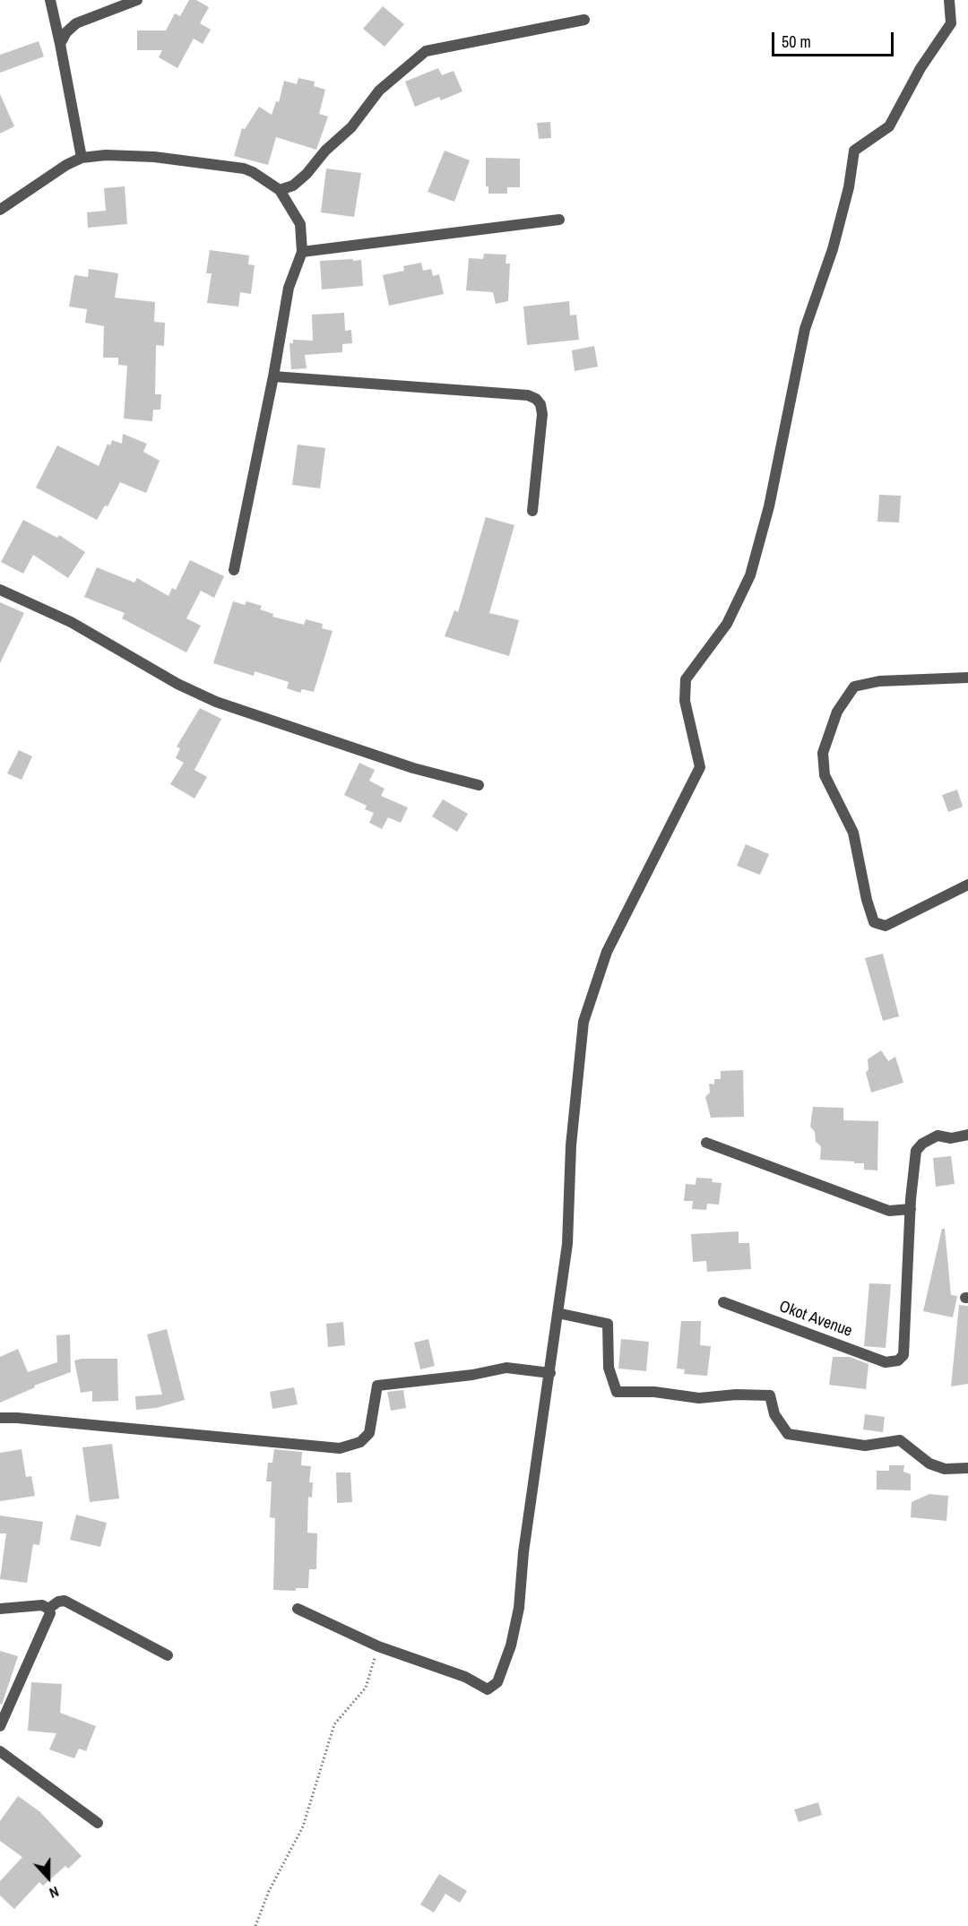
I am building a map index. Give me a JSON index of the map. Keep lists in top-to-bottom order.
{
  "streets": {
    "street": ["Okot Avenue"]
  },
  "scale_bar": "50 m",
  "north": "bottom"
}
